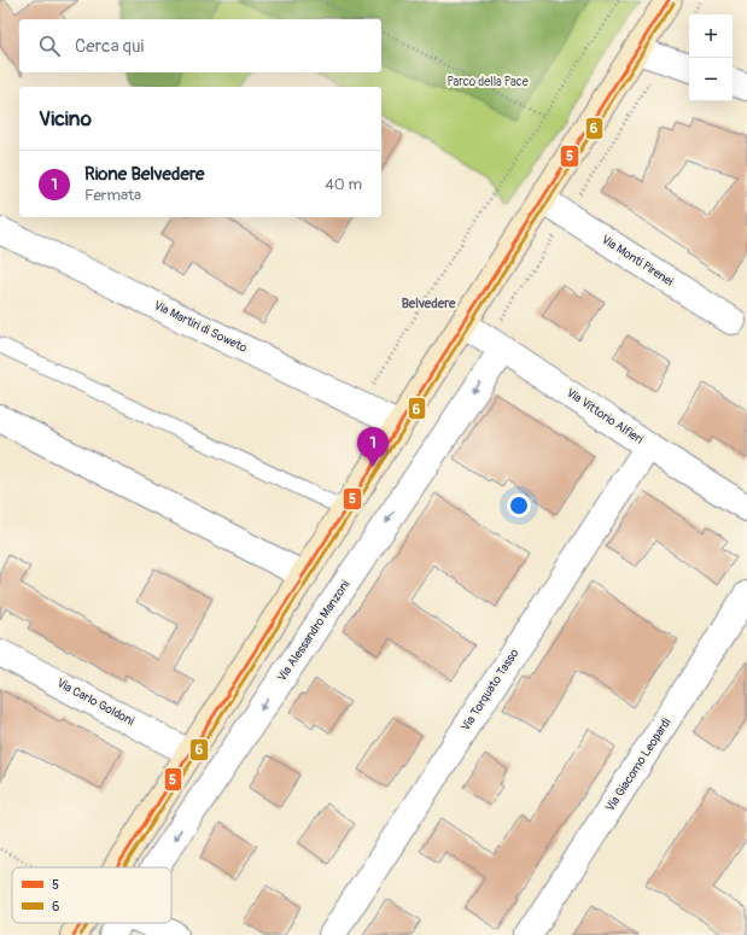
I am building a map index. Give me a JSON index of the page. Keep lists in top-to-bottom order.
{
  "streets": {
    "street": [
      "Via Monti Pirenei",
      "Via Martiri di Soweto",
      "Via Vittorio Alfieri",
      "Via Alessandro Manzoni",
      "Via Torquato Tasso",
      "Via Carlo Goldoni",
      "Via Giacomo Leopardi"
    ]
  },
  "crossings": [
    ["Via Vittorio Alfieri", "Via Alessandro Manzoni"],
    ["Via Vittorio Alfieri", "Via Torquato Tasso"]
  ],
  "one_way": ["Via Alessandro Manzoni"],
  "districts": ["Belvedere"],
  "parks": ["Parco della Pace"],
  "lines": ["transit line 5", "transit line 6"],
  "legend": ["5", "6"],
  "page": {
    "map_buttons": ["+", "−"],
    "search": "Cerca qui",
    "heading": "Vicino",
    "list": [
      {
        "mark": "1",
        "name": "Rione Belvedere",
        "note": "Fermata",
        "value": "40 m"
      }
    ],
    "pins": "1"
  }
}
